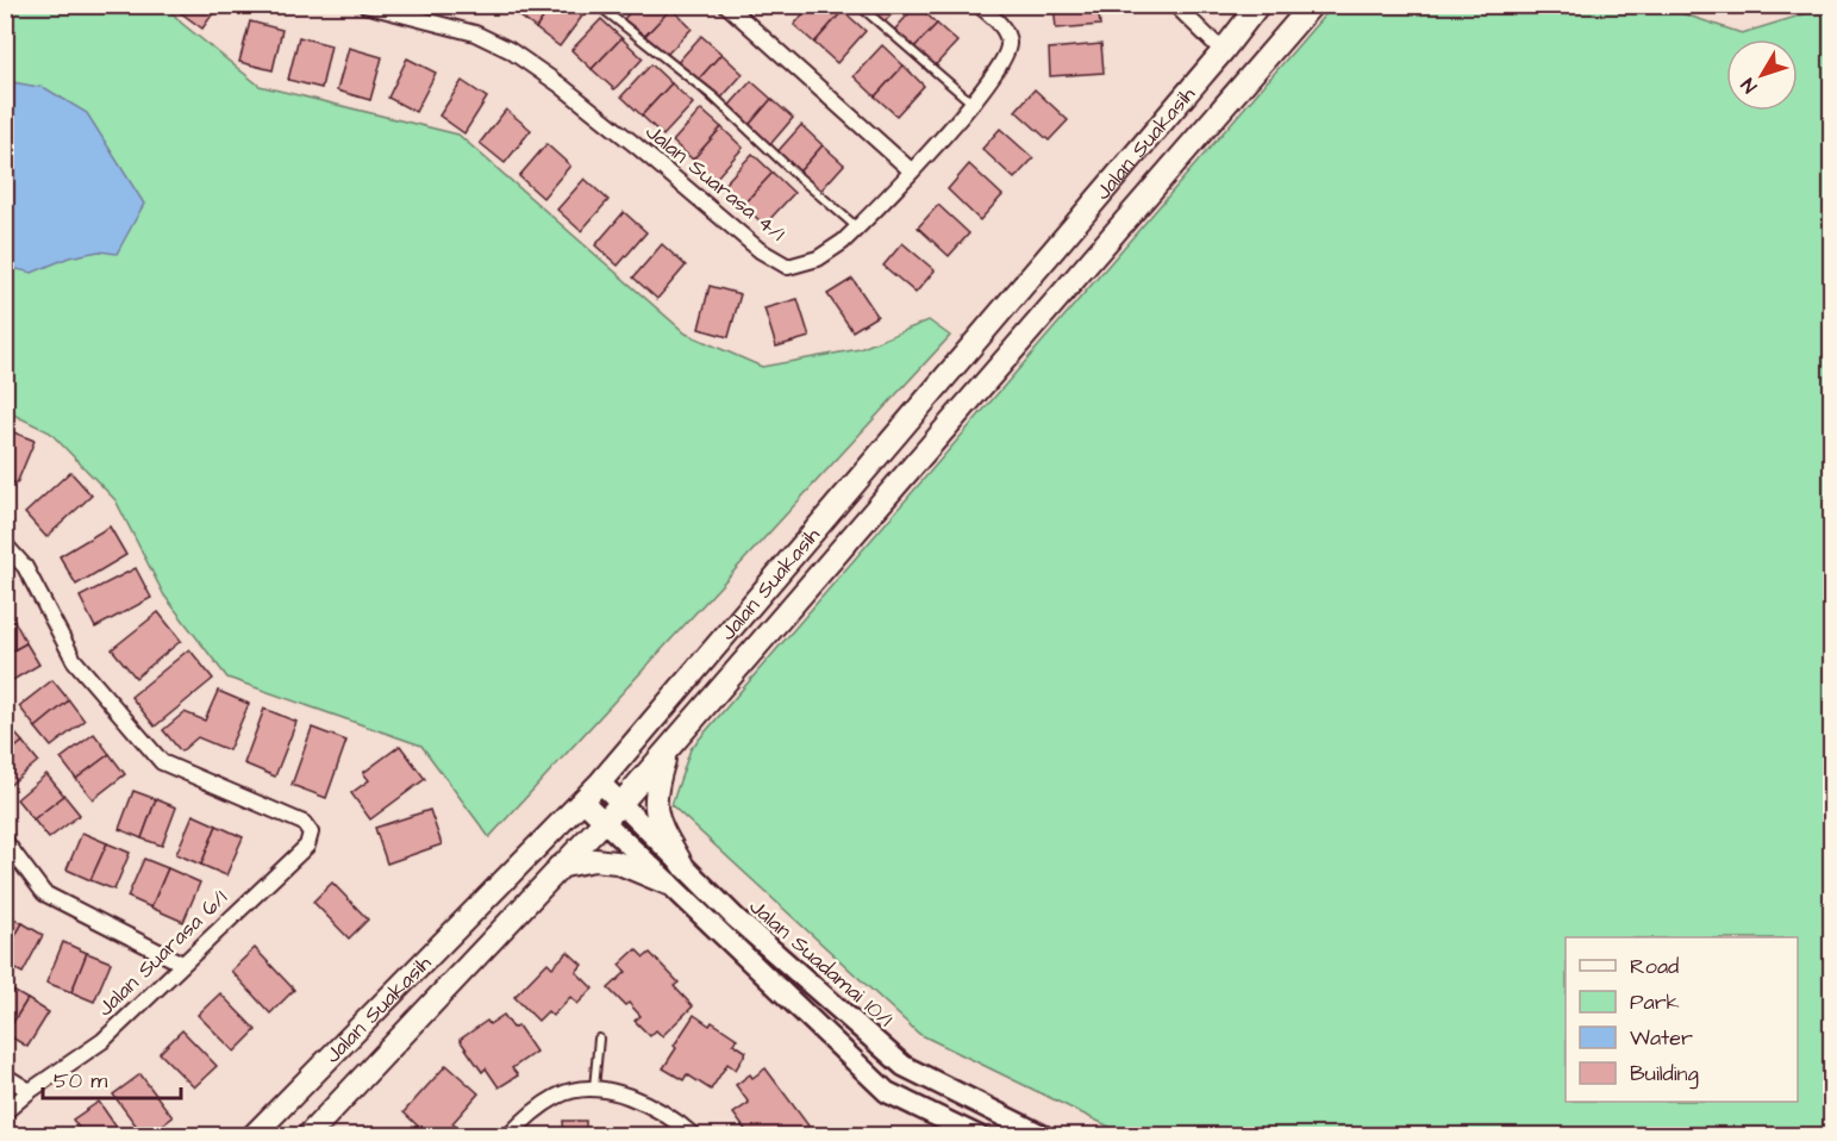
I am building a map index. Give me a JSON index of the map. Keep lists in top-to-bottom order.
{
  "streets": {
    "main road": ["Jalan Suakasih"],
    "street": ["Jalan Suarasa 4/1", "Jalan Suarasa 6/1", "Jalan Suadamai 10/1"]
  },
  "crossings": [
    ["Jalan Suakasih", "Jalan Suadamai 10/1"]
  ],
  "legend": [
    "Road",
    "Park",
    "Water",
    "Building"
  ],
  "scale_bar": "50 m",
  "north": "bottom left"
}
